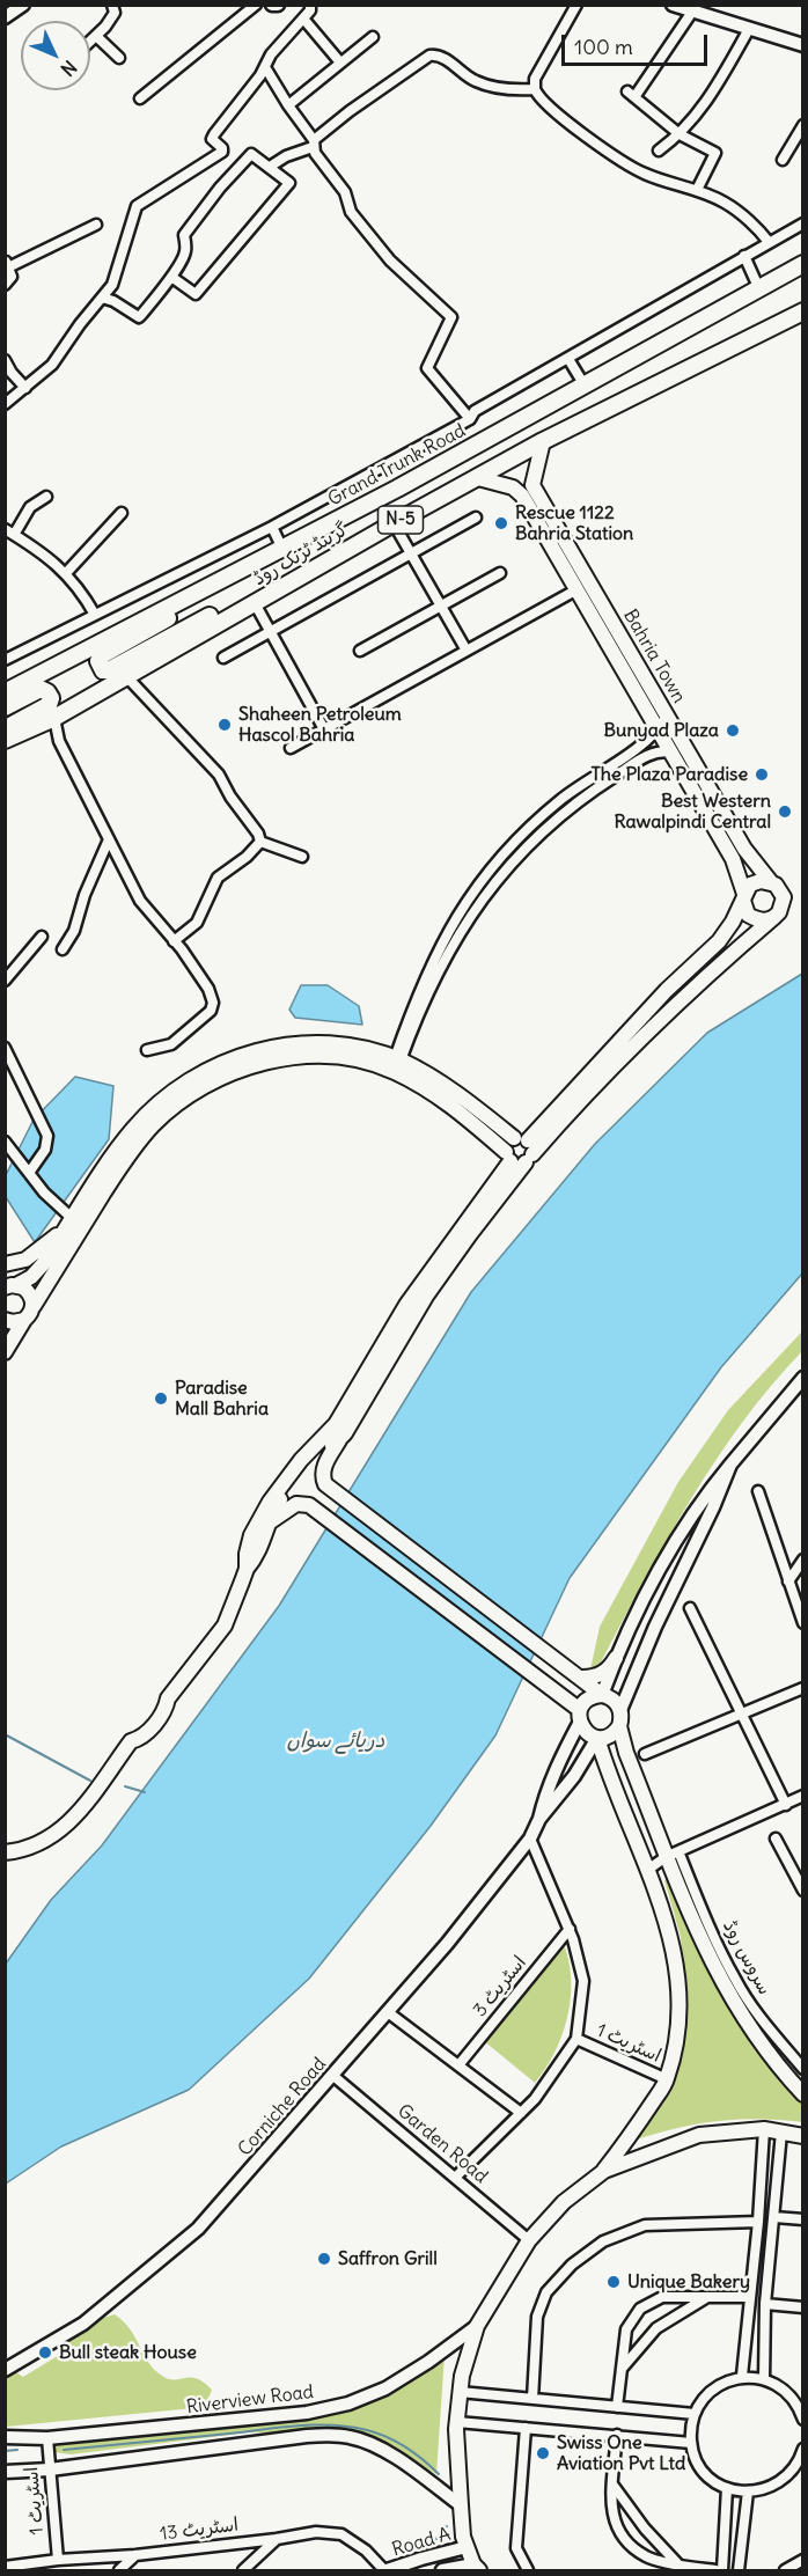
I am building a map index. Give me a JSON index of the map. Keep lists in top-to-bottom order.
{
  "streets": {
    "highway": ["Grand Trunk Road", "N-5", "گرینڈ ٹرنک روڈ"],
    "main road": ["Bahria Town"],
    "street": [
      "سروس روڈ",
      "اسٹریٹ 3",
      "اسٹریٹ 1",
      "Corniche Road",
      "Garden Road",
      "Riverview Road",
      "اسٹریٹ 13",
      "Road A"
    ]
  },
  "crossings": [
    ["گرینڈ ٹرنک روڈ", "Bahria Town"],
    ["اسٹریٹ 1", "Riverview Road"],
    ["اسٹریٹ 1", "اسٹریٹ 13"],
    ["Corniche Road", "Garden Road"],
    ["اسٹریٹ 13", "Road A"]
  ],
  "water": ["دریائے سواں"],
  "places": [
    "Rescue 1122 Bahria Station",
    "Shaheen Petroleum Hascol Bahria",
    "Bunyad Plaza",
    "The Plaza Paradise",
    "Best Western Rawalpindi Central",
    "Paradise Mall Bahria",
    "Saffron Grill",
    "Unique Bakery",
    "Bull steak House",
    "Swiss One Aviation Pvt Ltd"
  ],
  "scale_bar": "100 m",
  "north": "bottom right"
}
